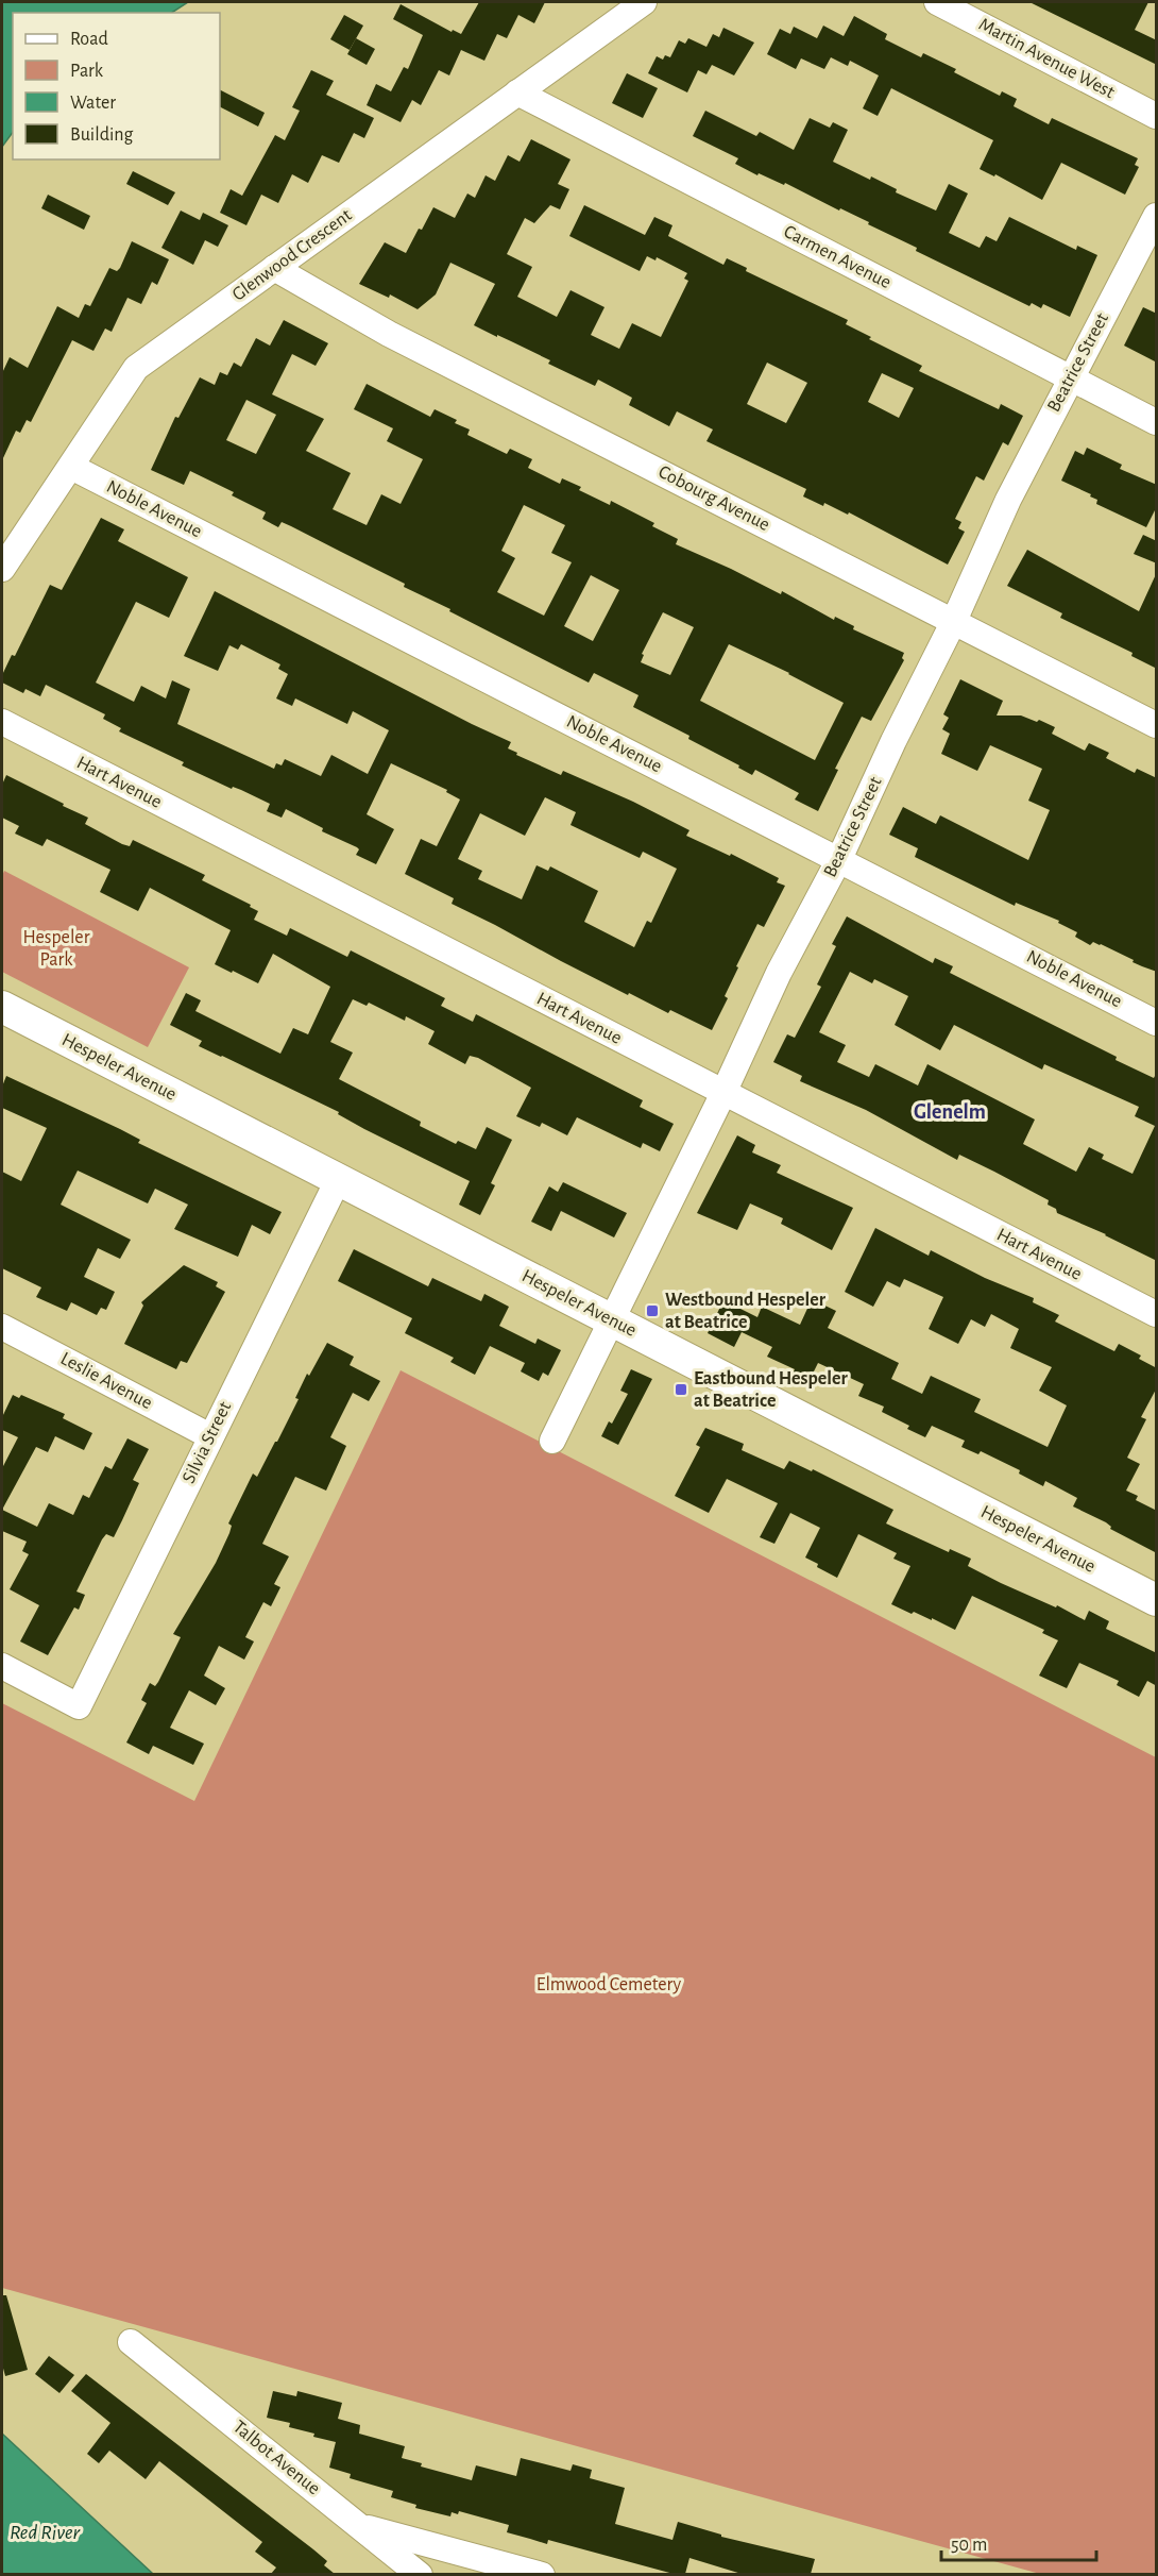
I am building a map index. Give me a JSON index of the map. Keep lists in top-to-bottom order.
{
  "streets": {
    "main road": ["Hespeler Avenue"],
    "street": [
      "Martin Avenue West",
      "Glenwood Crescent",
      "Carmen Avenue",
      "Beatrice Street",
      "Cobourg Avenue",
      "Noble Avenue",
      "Hart Avenue",
      "Leslie Avenue",
      "Silvia Street",
      "Talbot Avenue"
    ]
  },
  "crossings": [
    ["Glenwood Crescent", "Carmen Avenue"],
    ["Glenwood Crescent", "Cobourg Avenue"],
    ["Glenwood Crescent", "Noble Avenue"],
    ["Carmen Avenue", "Beatrice Street"],
    ["Beatrice Street", "Cobourg Avenue"],
    ["Beatrice Street", "Noble Avenue"],
    ["Beatrice Street", "Hart Avenue"],
    ["Beatrice Street", "Hespeler Avenue"],
    ["Hespeler Avenue", "Silvia Street"],
    ["Leslie Avenue", "Silvia Street"]
  ],
  "districts": ["Glenelm"],
  "water": ["Red River"],
  "parks": ["Hespeler Park", "Elmwood Cemetery"],
  "places": {
    "transit": ["Westbound Hespeler at Beatrice", "Eastbound Hespeler at Beatrice"]
  },
  "legend": [
    "Road",
    "Park",
    "Water",
    "Building"
  ],
  "scale_bar": "50 m"
}
